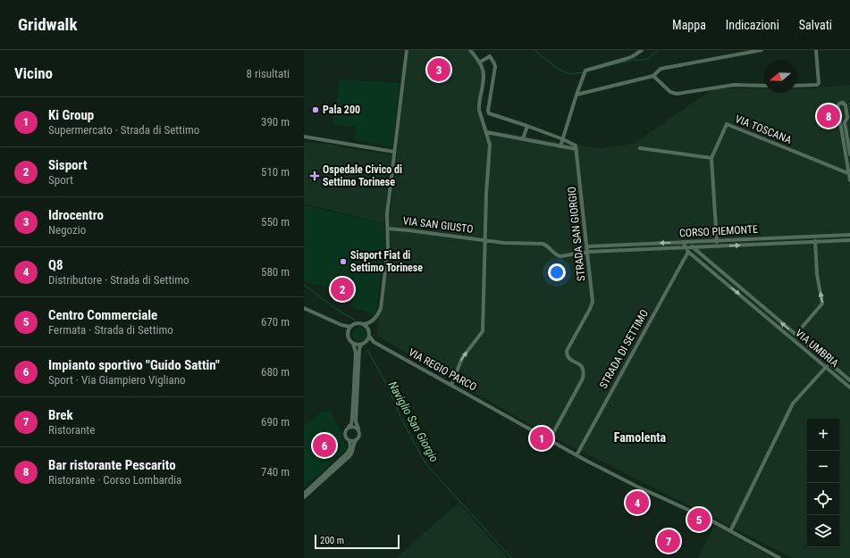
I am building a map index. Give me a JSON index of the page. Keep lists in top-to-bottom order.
{
  "streets": {
    "street": [
      "VIA TOSCANA",
      "VIA SAN GIUSTO",
      "CORSO PIEMONTE",
      "STRADA SAN GIORGIO",
      "VIA UMBRIA",
      "STRADA DI SETTIMO",
      "VIA REGIO PARCO"
    ]
  },
  "crossings": [
    ["VIA TOSCANA", "CORSO PIEMONTE"],
    ["VIA SAN GIUSTO", "CORSO PIEMONTE"],
    ["VIA SAN GIUSTO", "STRADA SAN GIORGIO"],
    ["CORSO PIEMONTE", "STRADA SAN GIORGIO"],
    ["CORSO PIEMONTE", "VIA UMBRIA"],
    ["STRADA SAN GIORGIO", "STRADA DI SETTIMO"],
    ["VIA UMBRIA", "STRADA DI SETTIMO"],
    ["STRADA DI SETTIMO", "VIA REGIO PARCO"]
  ],
  "districts": ["Famolenta"],
  "water": ["Naviglio San Giorgio"],
  "places": {
    "other": ["Pala 200", "Sisport Fiat di Settimo Torinese"],
    "health": ["Ospedale Civico di Settimo Torinese"]
  },
  "scale_bar": "200 m",
  "north": "left",
  "page": {
    "header": "Gridwalk",
    "nav": ["Mappa", "Indicazioni", "Salvati"],
    "heading": ["Vicino", "8 risultati"],
    "pins": [
      "3",
      "8",
      "2",
      "1",
      "6",
      "4",
      "5",
      "7"
    ],
    "list": [
      {
        "mark": "1",
        "name": "Ki Group",
        "note": "Supermercato · Strada di Settimo",
        "value": "390 m"
      },
      {
        "mark": "2",
        "name": "Sisport",
        "note": "Sport",
        "value": "510 m"
      },
      {
        "mark": "3",
        "name": "Idrocentro",
        "note": "Negozio",
        "value": "550 m"
      },
      {
        "mark": "4",
        "name": "Q8",
        "note": "Distributore · Strada di Settimo",
        "value": "580 m"
      },
      {
        "mark": "5",
        "name": "Centro Commerciale",
        "note": "Fermata · Strada di Settimo",
        "value": "670 m"
      },
      {
        "mark": "6",
        "name": "Impianto sportivo \"Guido Sattin\"",
        "note": "Sport · Via Giampiero Vigliano",
        "value": "680 m"
      },
      {
        "mark": "7",
        "name": "Brek",
        "note": "Ristorante",
        "value": "690 m"
      },
      {
        "mark": "8",
        "name": "Bar ristorante Pescarito",
        "note": "Ristorante · Corso Lombardia",
        "value": "740 m"
      }
    ],
    "map_buttons": ["+", "−"],
    "scale": "200 m"
  }
}
